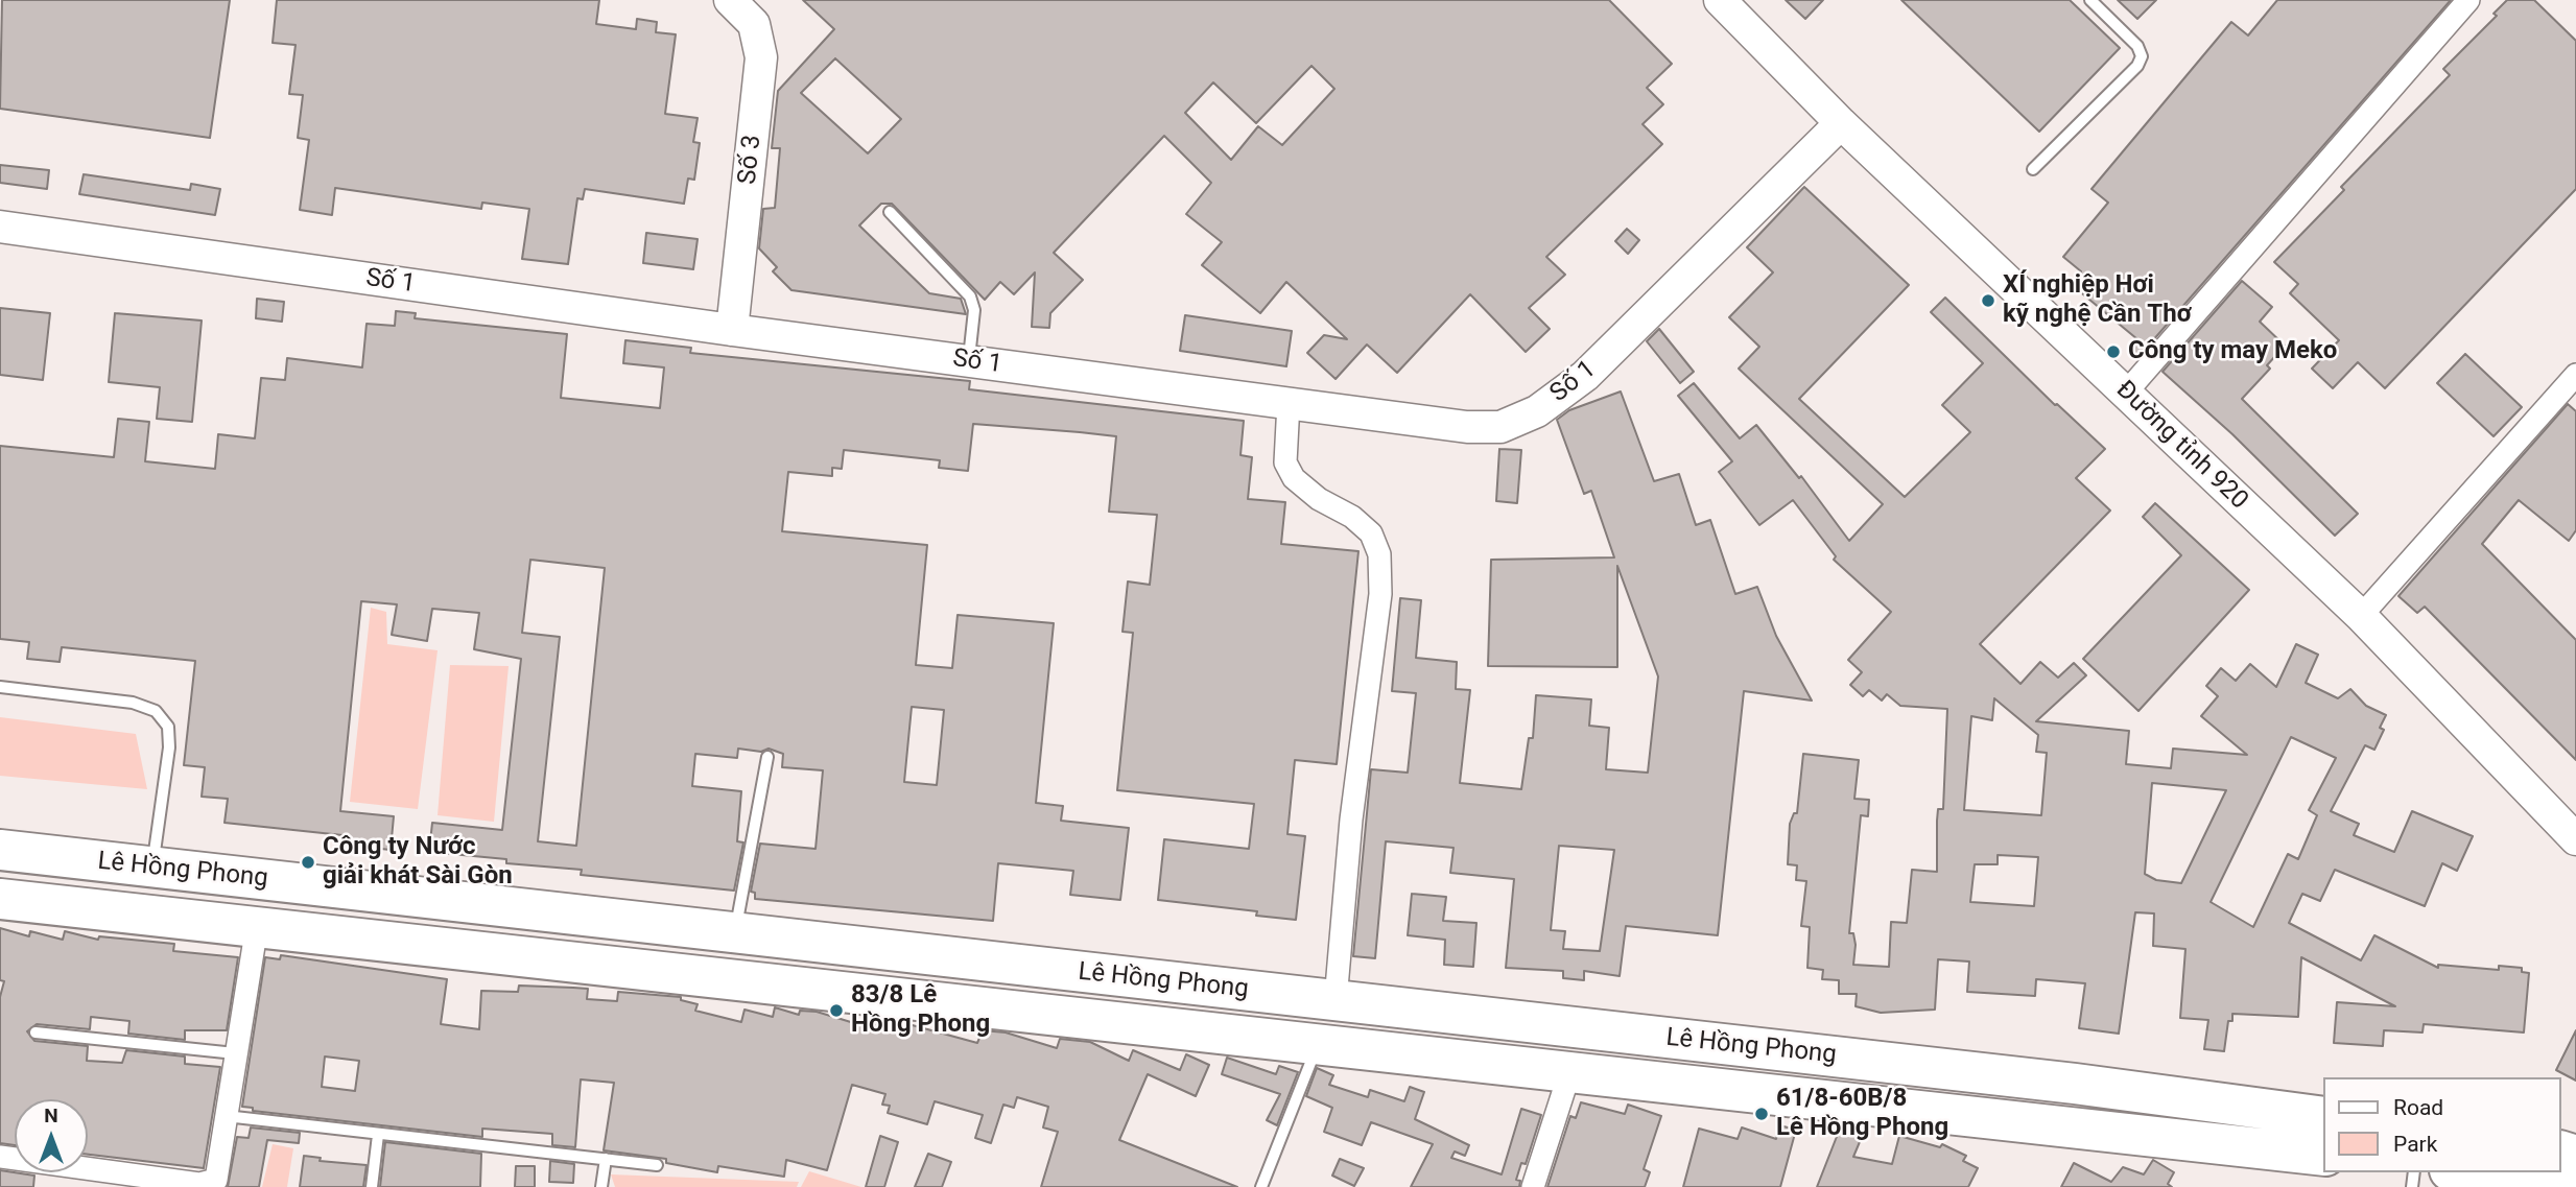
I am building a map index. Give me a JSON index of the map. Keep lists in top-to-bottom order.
{
  "streets": {
    "highway": ["Lê Hồng Phong"],
    "street": ["Số 3", "Số 1", "Đường tỉnh 920"]
  },
  "crossings": [
    ["Số 3", "Số 1"],
    ["Số 1", "Đường tỉnh 920"]
  ],
  "places": [
    "XÍ nghiệp Hơi kỹ nghệ Cần Thơ",
    "Công ty may Meko",
    "Công ty Nước giải khát Sài Gòn",
    "83/8 Lê Hồng Phong",
    "61/8-60B/8 Lê Hồng Phong"
  ],
  "legend": ["Road", "Park"],
  "north": "top"
}
